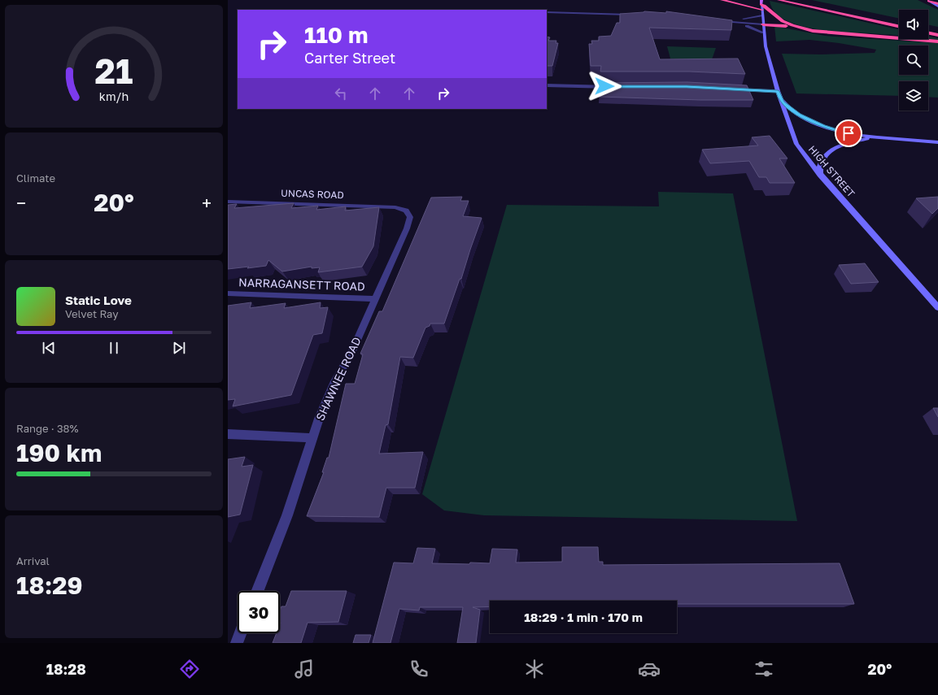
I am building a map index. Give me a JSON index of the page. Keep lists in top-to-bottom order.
{
  "streets": {
    "main road": ["HIGH STREET"],
    "street": ["UNCAS ROAD", "NARRAGANSETT ROAD", "SHAWNEE ROAD"]
  },
  "crossings": [
    ["UNCAS ROAD", "SHAWNEE ROAD"],
    ["NARRAGANSETT ROAD", "SHAWNEE ROAD"]
  ],
  "page": {
    "turn": ["110 m", "Carter Street"],
    "tile": [
      "Climate",
      ["Range · 38%", "190 km"],
      ["Arrival", "18:29"]
    ],
    "heat": ["−", "20°", "+"],
    "song": ["Static Love", "Velvet Ray"],
    "limit": "30",
    "trip": "18:29 · 1 min · 170 m",
    "tabs": ["18:28", "20°"],
    "gauge": ["21", "km/h"]
  }
}
